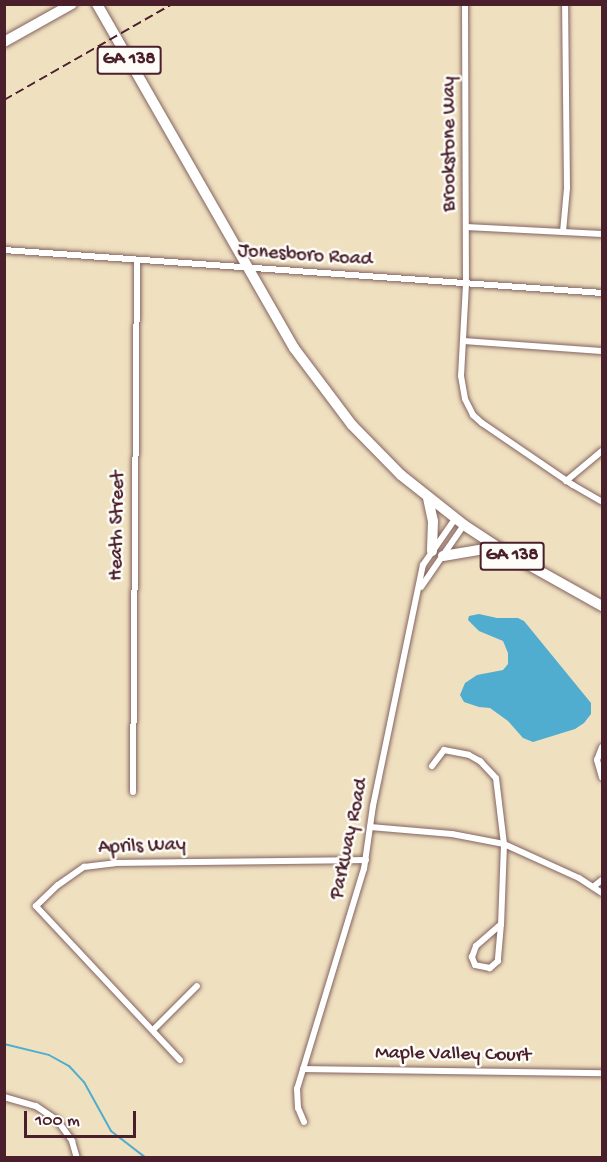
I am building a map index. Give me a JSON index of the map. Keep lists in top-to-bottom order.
{
  "streets": {
    "main road": ["GA 138"],
    "street": [
      "Brookstone Way",
      "Jonesboro Road",
      "Heath Street",
      "Parkway Road",
      "Aprils Way",
      "Maple Valley Court"
    ]
  },
  "crossings": [
    ["GA 138", "Jonesboro Road"],
    ["GA 138", "Parkway Road"],
    ["Brookstone Way", "Jonesboro Road"],
    ["Jonesboro Road", "Heath Street"],
    ["Parkway Road", "Aprils Way"],
    ["Parkway Road", "Maple Valley Court"]
  ],
  "scale_bar": "100 m"
}
